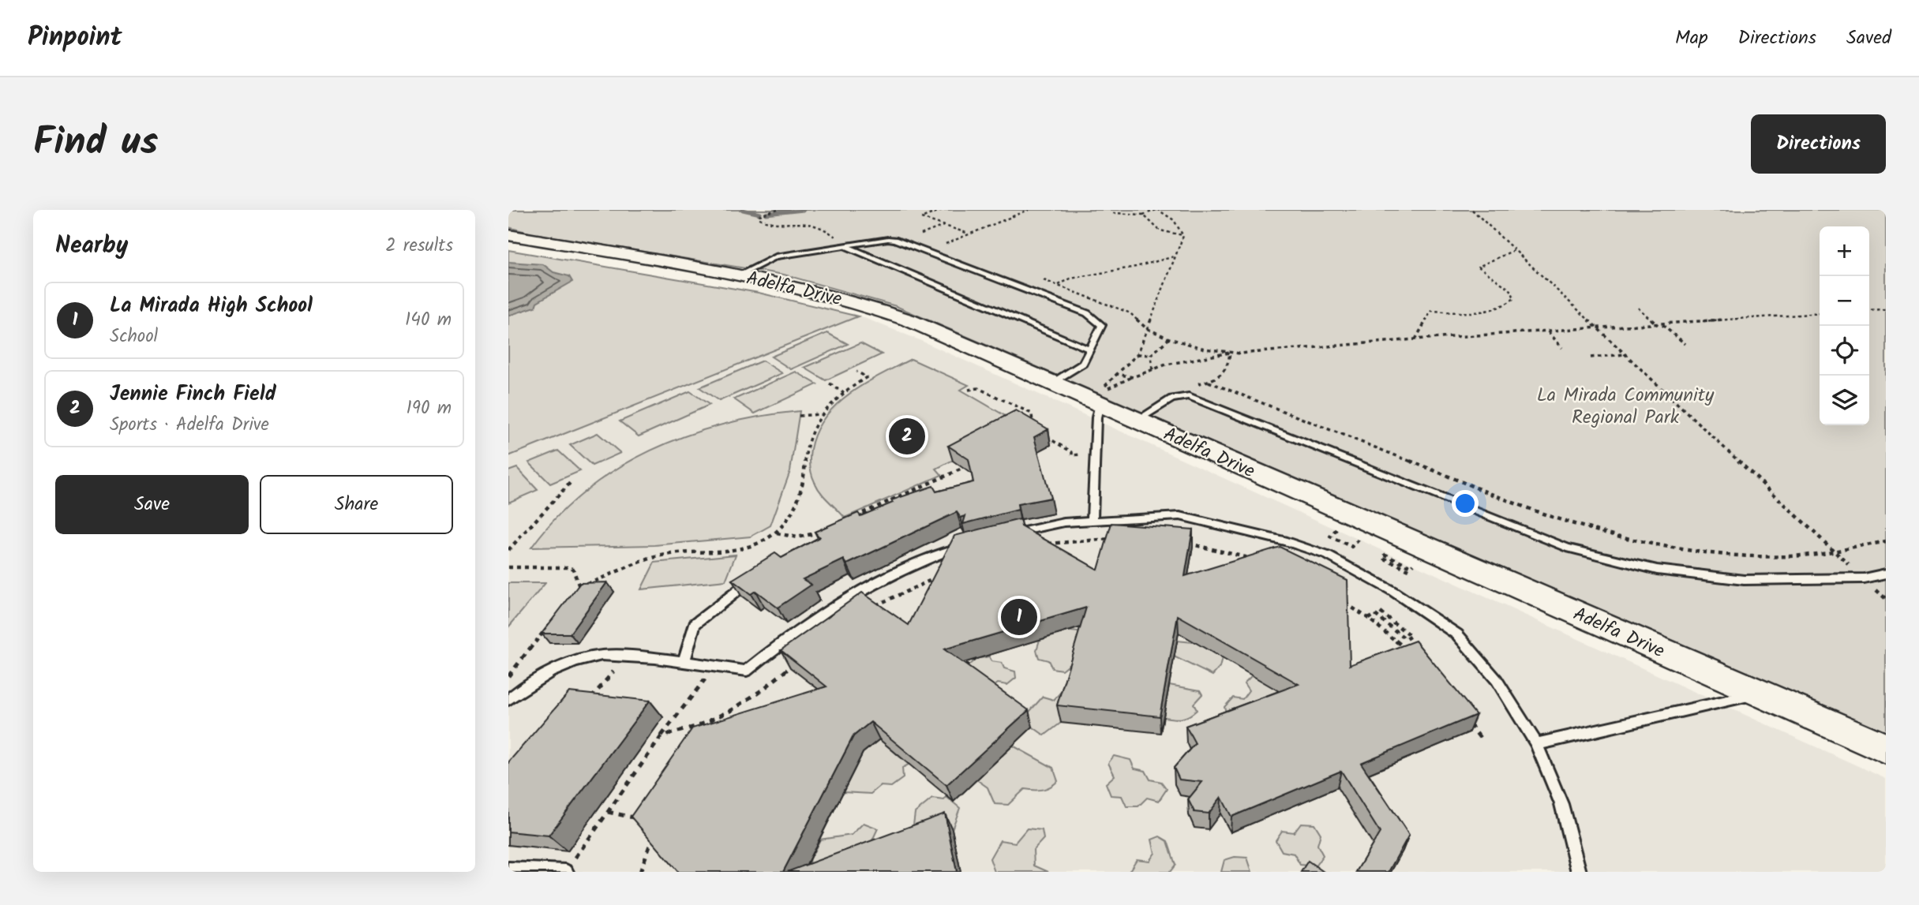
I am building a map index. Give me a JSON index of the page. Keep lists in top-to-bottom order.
{
  "streets": {
    "street": ["Adelfa Drive"]
  },
  "parks": ["La Mirada Community Regional Park"],
  "page": {
    "header": "Pinpoint",
    "nav": ["Map", "Directions", "Saved"],
    "title": "Find us",
    "buttons": [
      "Directions",
      ["Save", "Share"]
    ],
    "heading": ["Nearby", "2 results"],
    "map_buttons": ["+", "−"],
    "list": [
      {
        "mark": "1",
        "name": "La Mirada High School",
        "note": "School",
        "value": "140 m"
      },
      {
        "mark": "2",
        "name": "Jennie Finch Field",
        "note": "Sports · Adelfa Drive",
        "value": "190 m"
      }
    ],
    "pins": ["2", "1"]
  }
}
